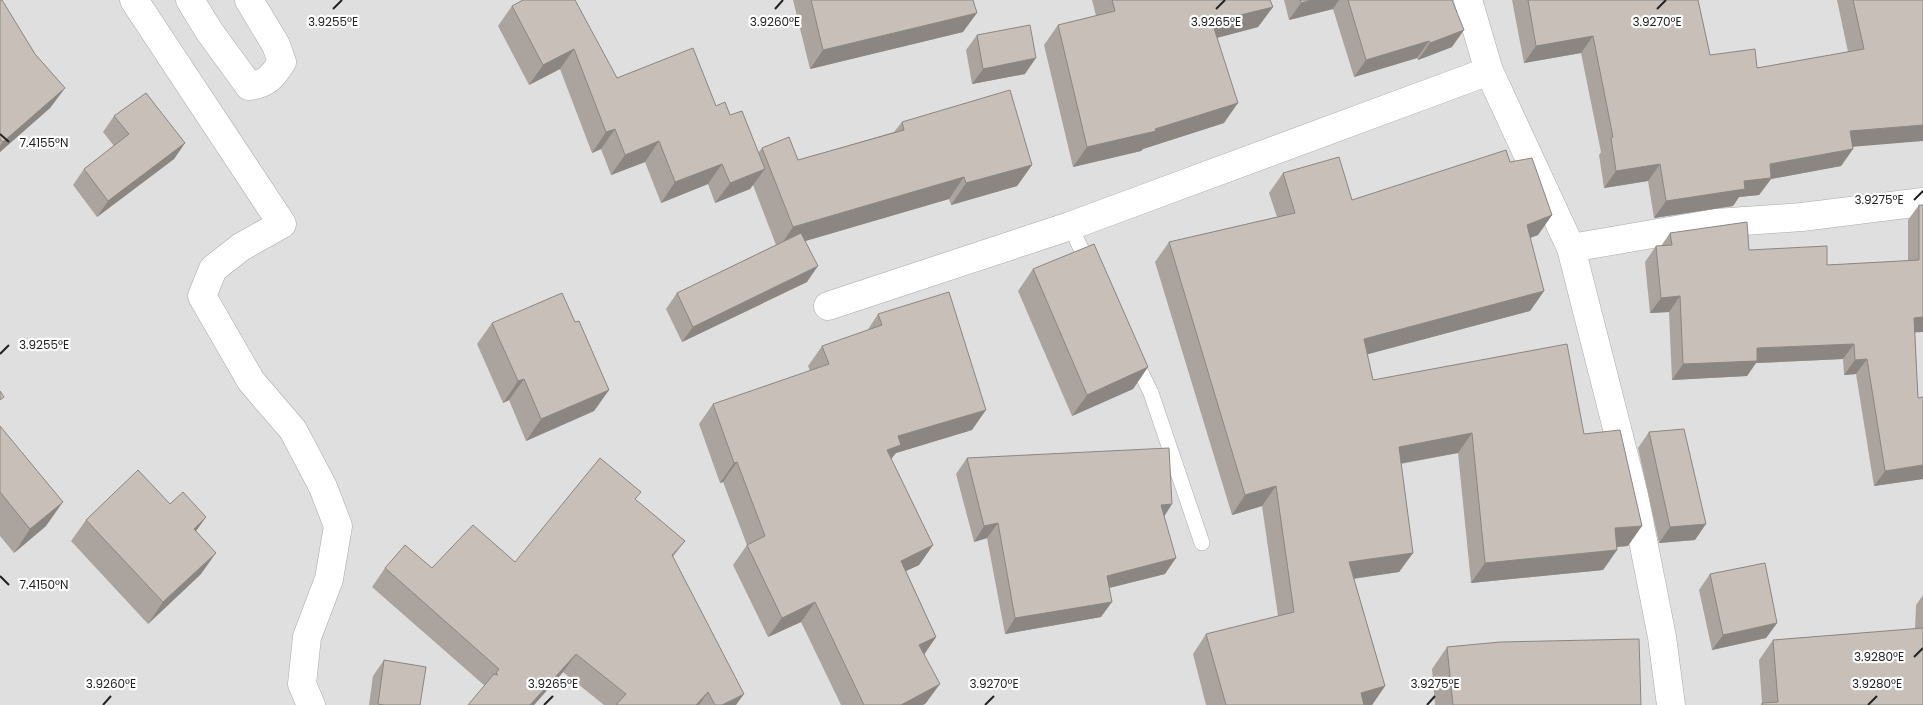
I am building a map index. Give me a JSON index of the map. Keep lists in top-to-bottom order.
{
  "coordinates": [
    "3.9255°E",
    "3.9260°E",
    "3.9265°E",
    "3.9270°E",
    "7.4155°N",
    "3.9275°E",
    "7.4150°N",
    "3.9280°E"
  ]
}
